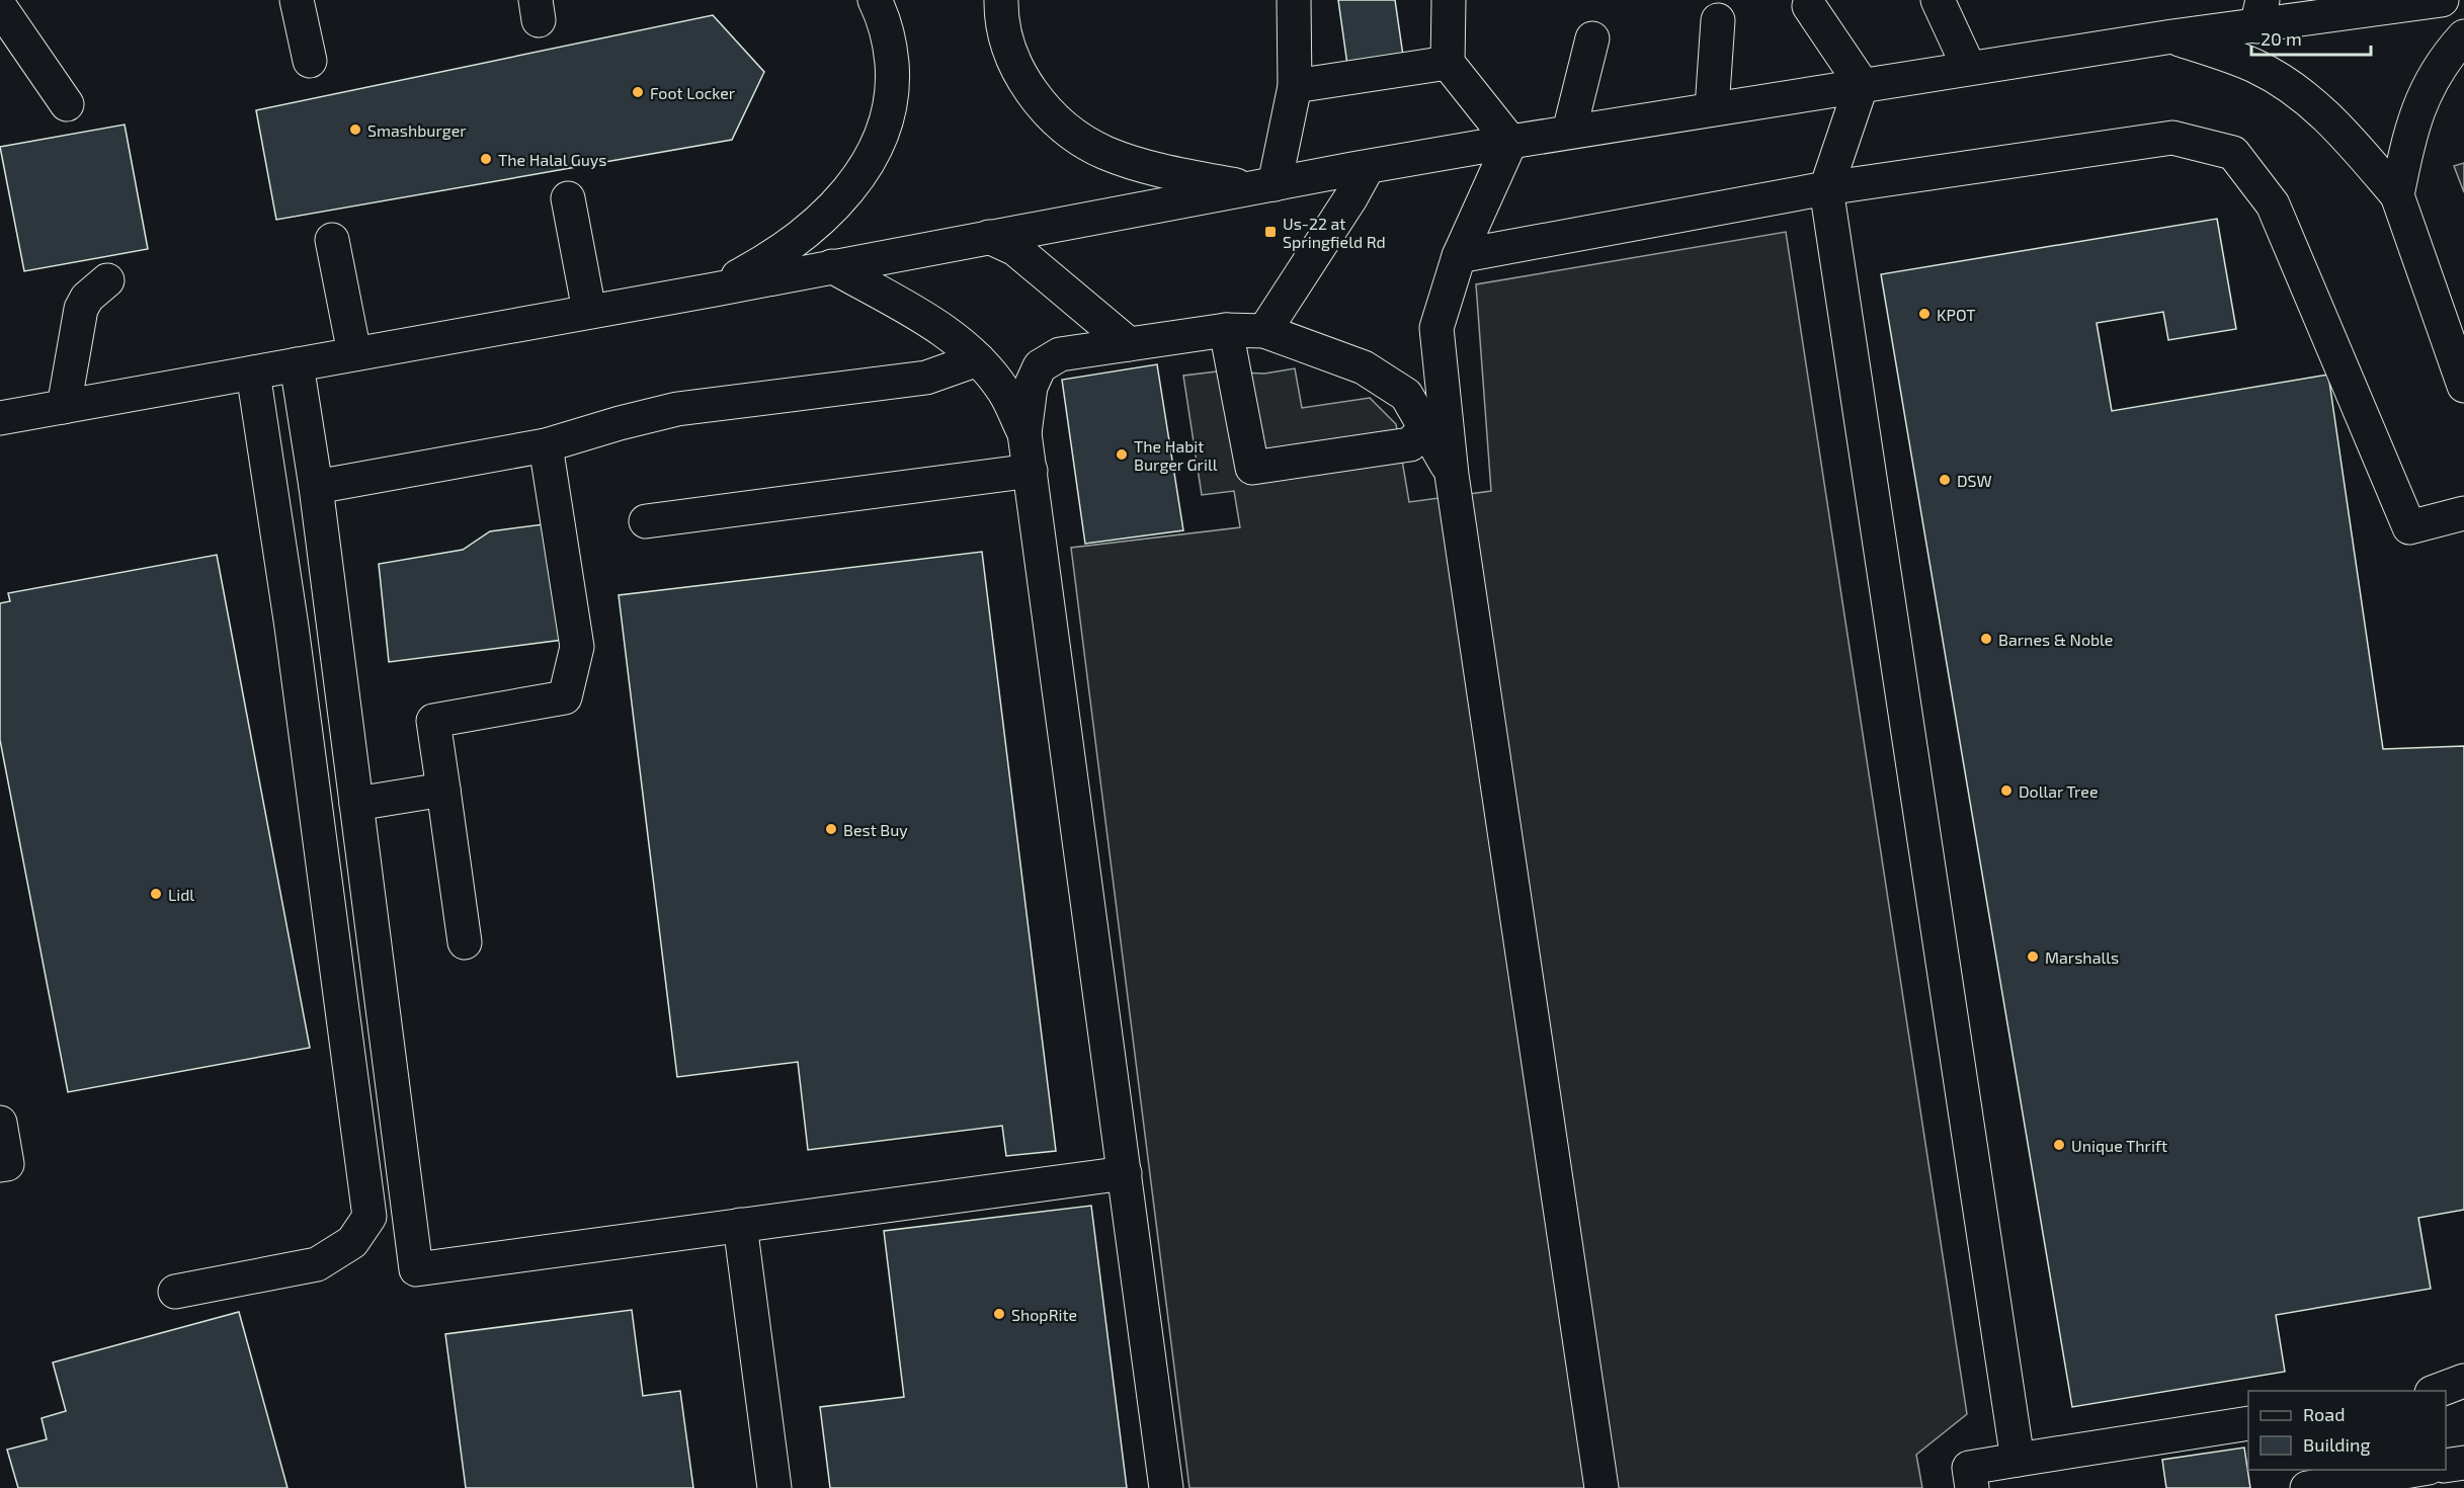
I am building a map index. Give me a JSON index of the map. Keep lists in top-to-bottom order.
{
  "places": {
    "other": [
      "Foot Locker",
      "Smashburger",
      "The Halal Guys",
      "KPOT",
      "The Habit Burger Grill",
      "DSW",
      "Barnes & Noble",
      "Dollar Tree",
      "Best Buy",
      "Lidl",
      "Marshalls",
      "Unique Thrift",
      "ShopRite"
    ],
    "transit": ["Us-22 at Springfield Rd"]
  },
  "legend": ["Road", "Building"],
  "scale_bar": "20 m"
}
